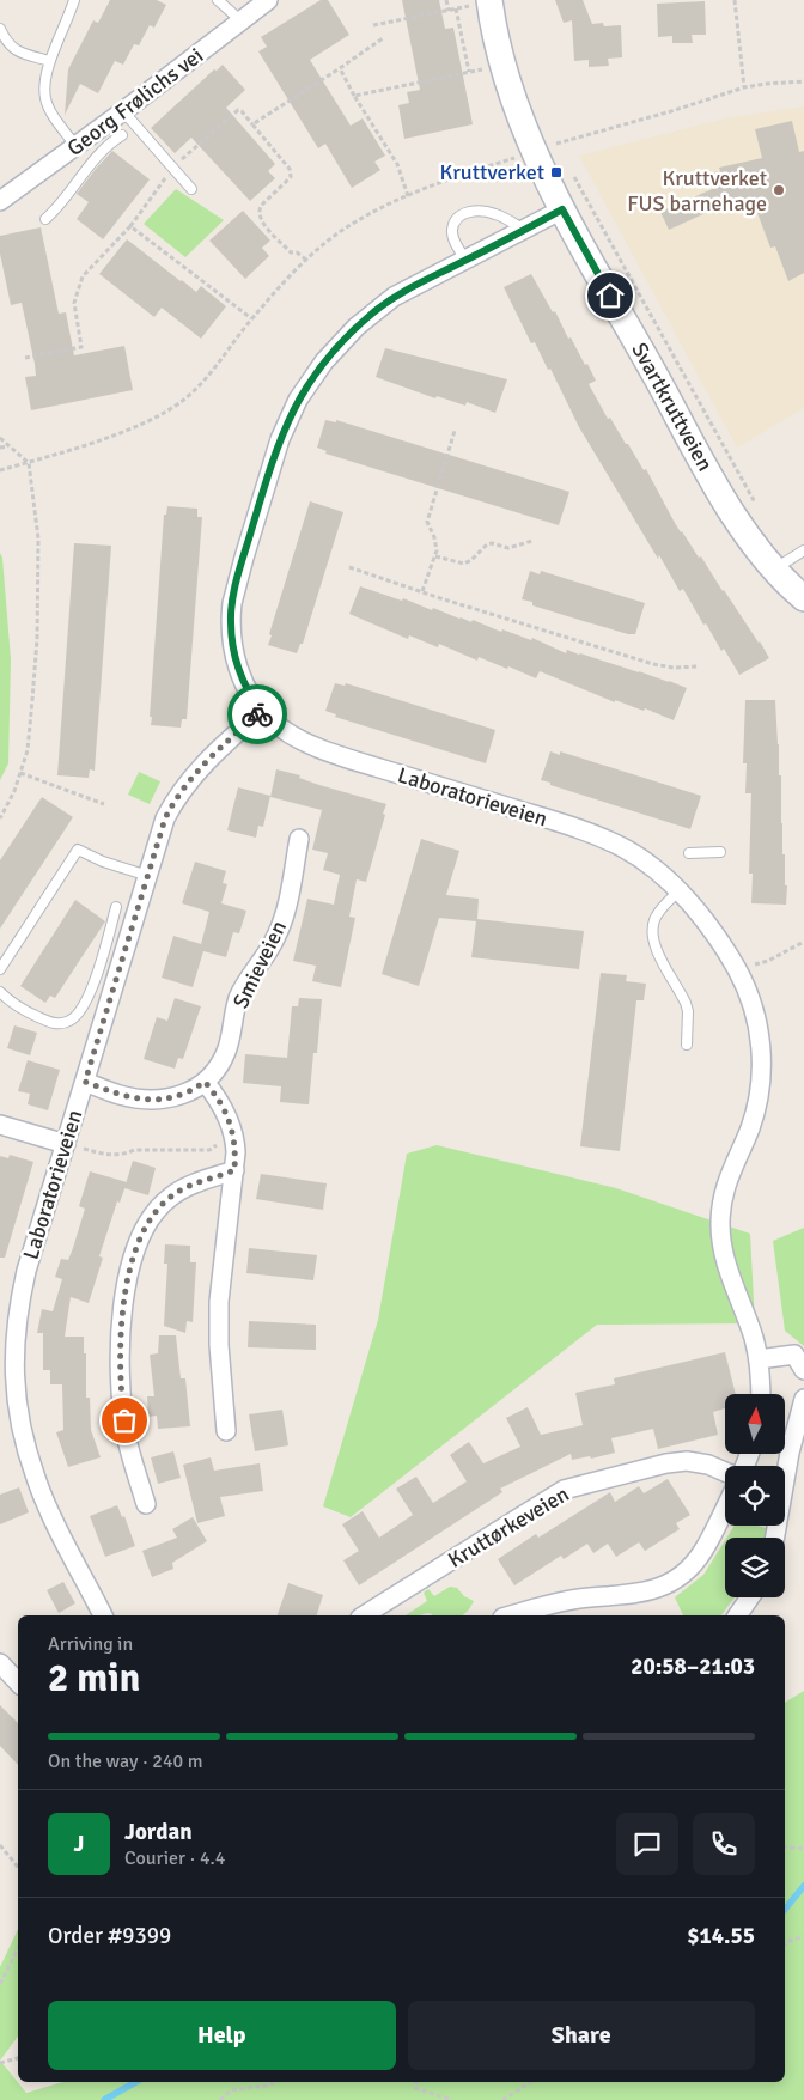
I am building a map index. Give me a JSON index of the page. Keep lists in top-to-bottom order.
{
  "streets": {
    "street": [
      "Georg Frølichs vei",
      "Svartkruttveien",
      "Laboratorieveien",
      "Smieveien",
      "Kruttørkeveien"
    ]
  },
  "crossings": [
    ["Svartkruttveien", "Laboratorieveien"],
    ["Laboratorieveien", "Smieveien"]
  ],
  "places": {
    "transit": ["Kruttverket"],
    "other": ["Kruttverket FUS barnehage"]
  },
  "north": "top",
  "page": {
    "heading": ["2 min", "Arriving in", "20:58–21:03"],
    "panel": [
      "Jordan",
      "Courier · 4.4",
      "Order #9399",
      "$14.55"
    ],
    "bar": "On the way · 240 m",
    "round": "J",
    "buttons": ["Help", "Share"]
  }
}
